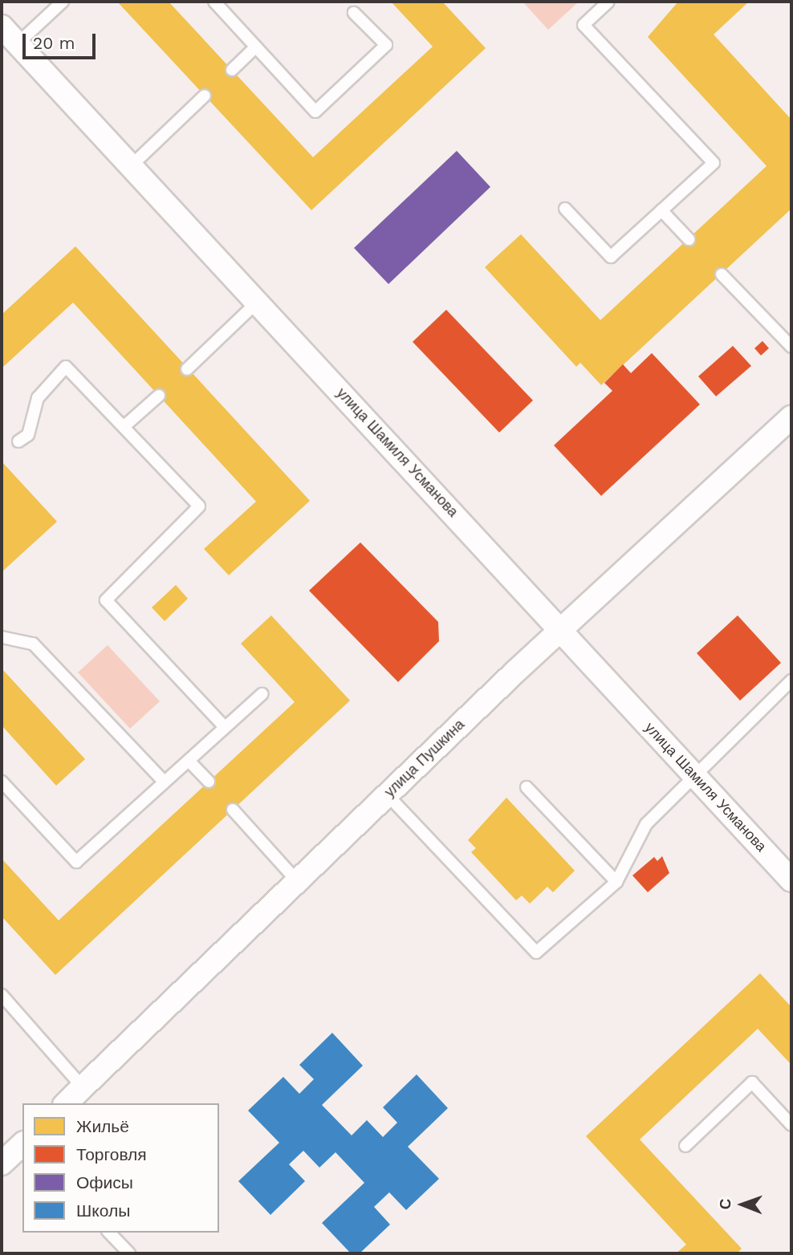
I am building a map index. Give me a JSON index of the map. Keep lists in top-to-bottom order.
{
  "streets": {
    "street": ["улица Шамиля Усманова", "улица Пушкина"]
  },
  "crossings": [
    ["улица Шамиля Усманова", "улица Пушкина"]
  ],
  "legend": [
    "Жильё",
    "Торговля",
    "Офисы",
    "Школы"
  ],
  "scale_bar": "20 m",
  "north": "left"
}
